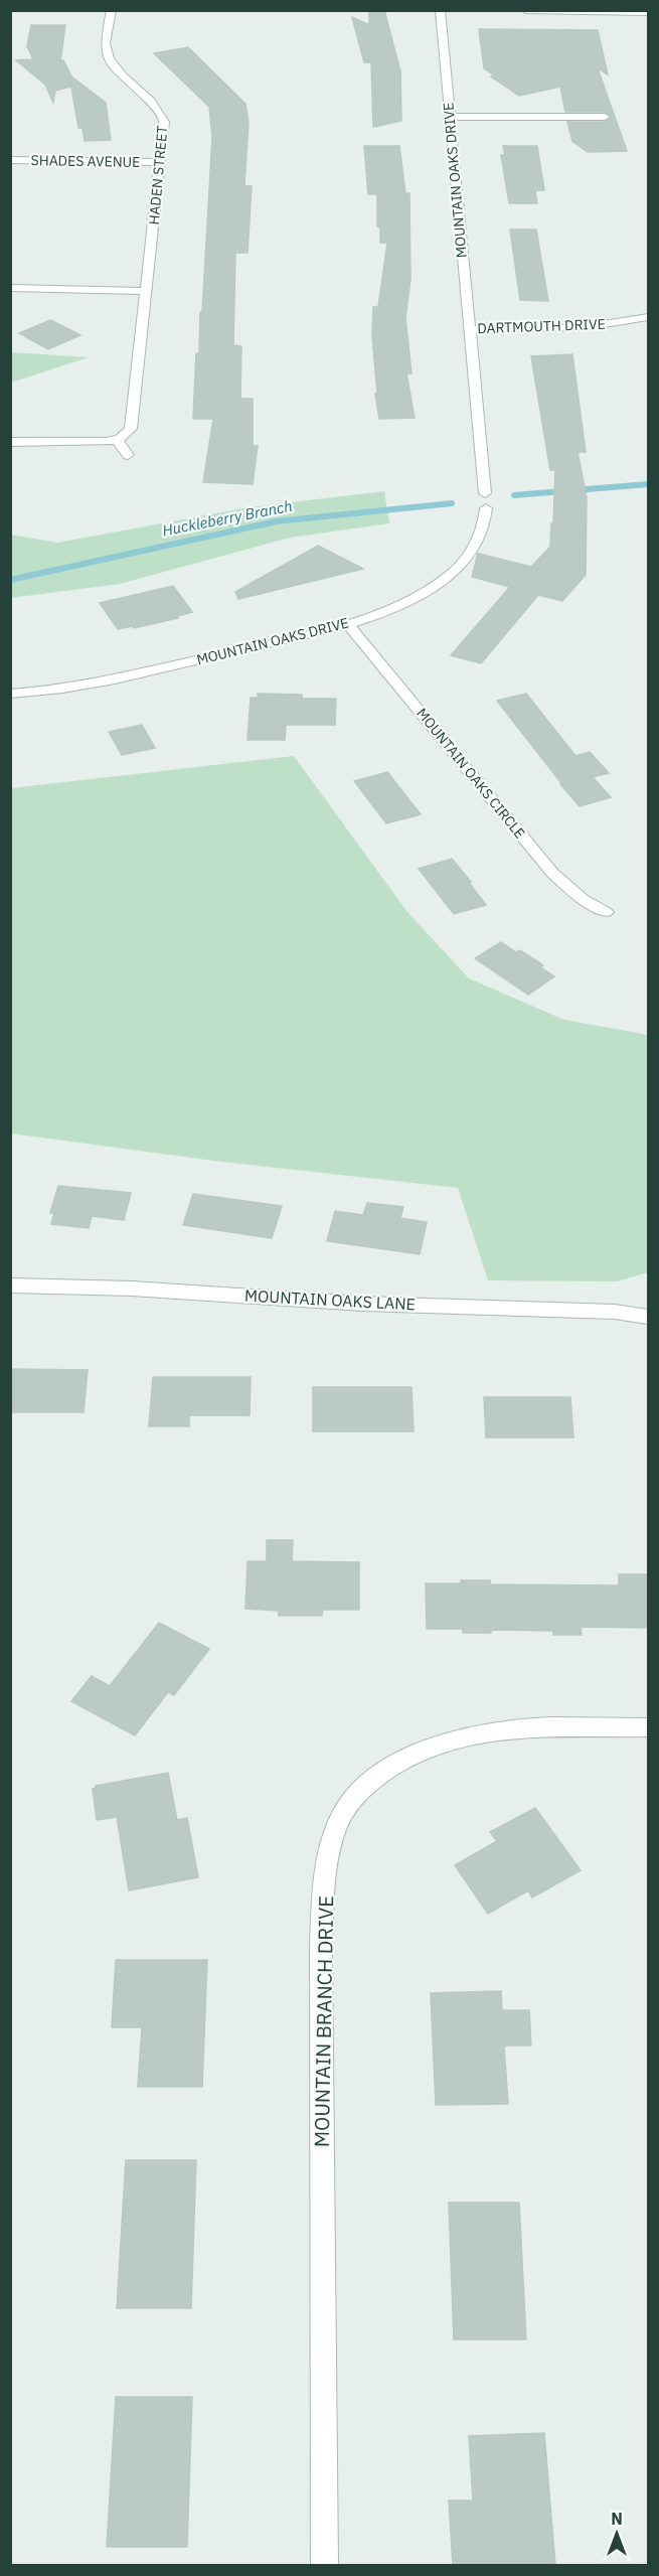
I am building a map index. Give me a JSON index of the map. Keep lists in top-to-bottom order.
{
  "streets": {
    "street": [
      "SHADES AVENUE",
      "HADEN STREET",
      "MOUNTAIN OAKS DRIVE",
      "DARTMOUTH DRIVE",
      "MOUNTAIN OAKS CIRCLE",
      "MOUNTAIN OAKS LANE",
      "MOUNTAIN BRANCH DRIVE"
    ]
  },
  "crossings": [
    ["SHADES AVENUE", "HADEN STREET"],
    ["MOUNTAIN OAKS DRIVE", "DARTMOUTH DRIVE"],
    ["MOUNTAIN OAKS DRIVE", "MOUNTAIN OAKS CIRCLE"]
  ],
  "water": ["Huckleberry Branch"],
  "north": "top"
}
